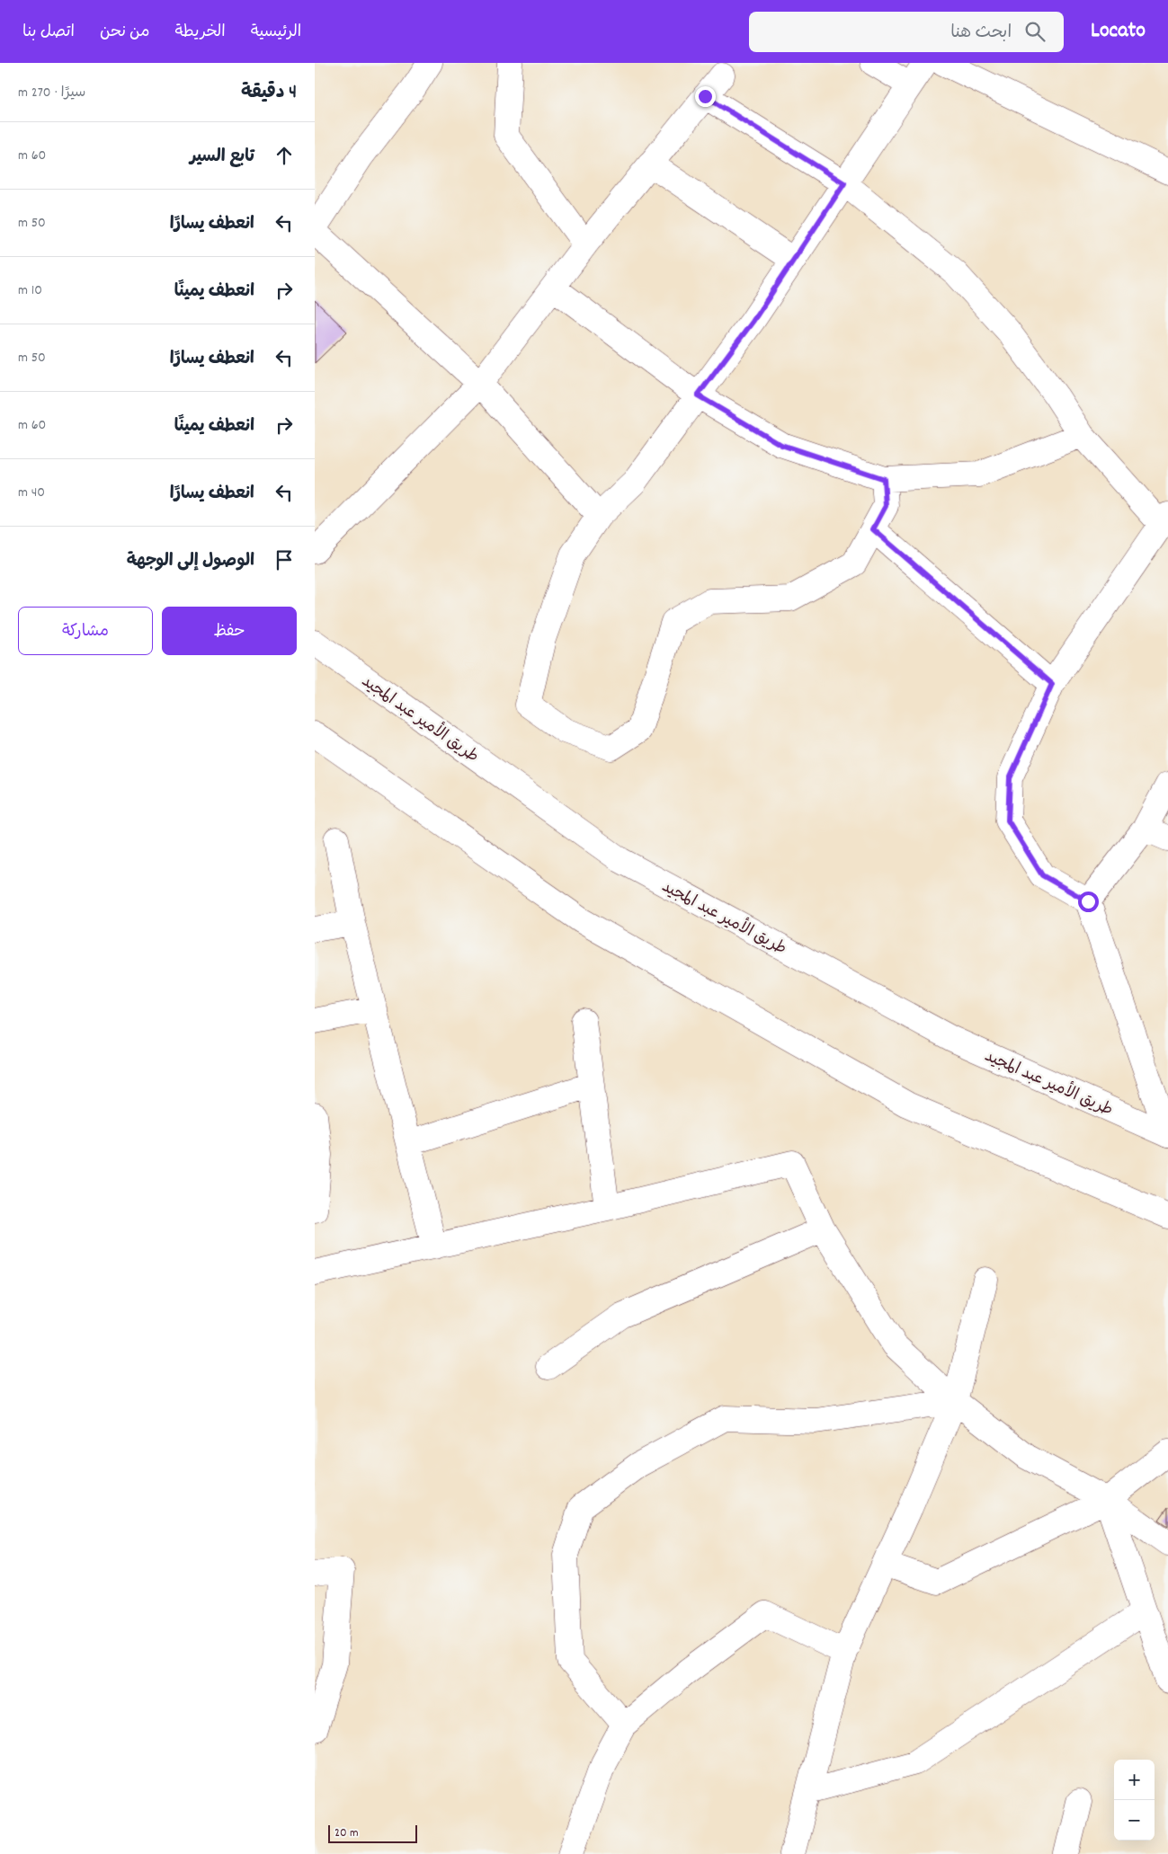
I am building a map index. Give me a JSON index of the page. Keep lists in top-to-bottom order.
{
  "streets": {
    "street": ["طريق الأمير عبد المجيد"]
  },
  "scale_bar": "20 m",
  "page": {
    "header": "Locato",
    "search": "ابحث هنا",
    "nav": [
      "الرئيسية",
      "الخريطة",
      "من نحن",
      "اتصل بنا"
    ],
    "heading": ["4 دقيقة", "سيرًا · 270 m"],
    "list": [
      ["تابع السير", "60 m"],
      ["انعطف يسارًا", "50 m"],
      ["انعطف يمينًا", "10 m"],
      ["انعطف يسارًا", "50 m"],
      ["انعطف يمينًا", "60 m"],
      ["انعطف يسارًا", "40 m"],
      "الوصول إلى الوجهة"
    ],
    "buttons": ["حفظ", "مشاركة"],
    "map_buttons": ["+", "−"],
    "scale": "20 m"
  }
}
